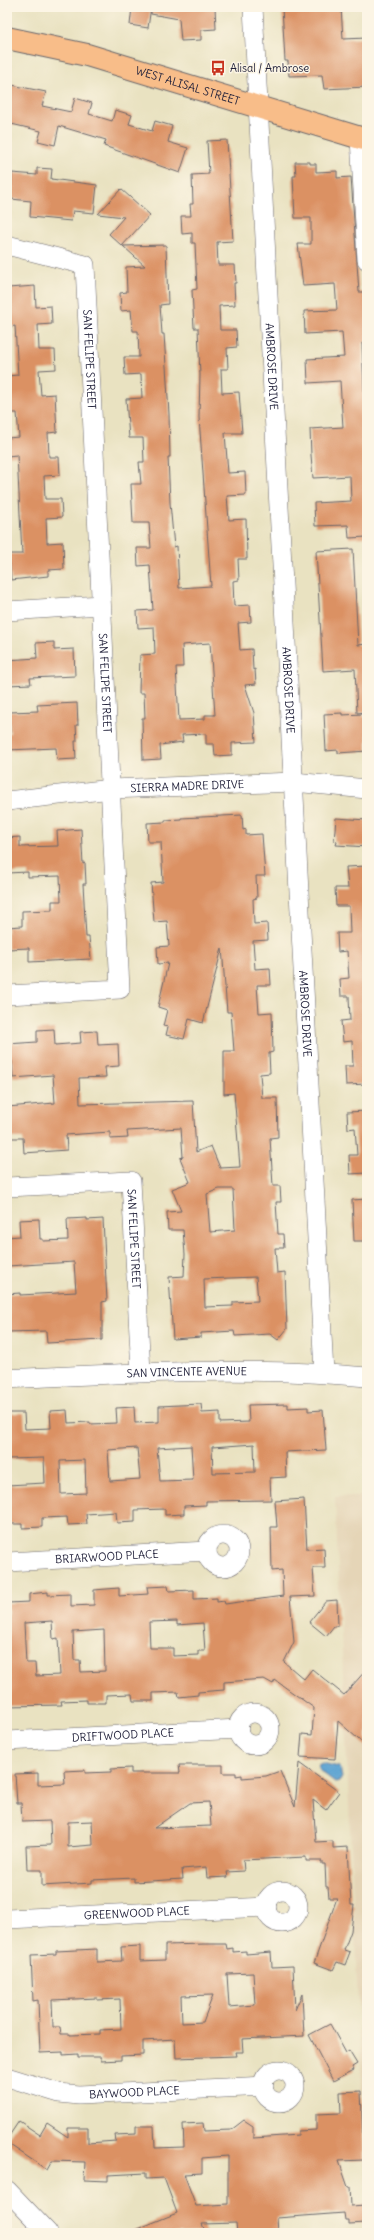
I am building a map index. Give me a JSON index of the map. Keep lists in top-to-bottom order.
{
  "streets": {
    "main road": ["WEST ALISAL STREET"],
    "street": [
      "SAN FELIPE STREET",
      "AMBROSE DRIVE",
      "SIERRA MADRE DRIVE",
      "SAN VINCENTE AVENUE",
      "BRIARWOOD PLACE",
      "DRIFTWOOD PLACE",
      "GREENWOOD PLACE",
      "BAYWOOD PLACE"
    ]
  },
  "crossings": [
    ["WEST ALISAL STREET", "AMBROSE DRIVE"],
    ["SAN FELIPE STREET", "SIERRA MADRE DRIVE"],
    ["SAN FELIPE STREET", "SAN VINCENTE AVENUE"],
    ["AMBROSE DRIVE", "SIERRA MADRE DRIVE"],
    ["AMBROSE DRIVE", "SAN VINCENTE AVENUE"]
  ],
  "places": {
    "bus stop": ["Alisal / Ambrose"]
  }
}
